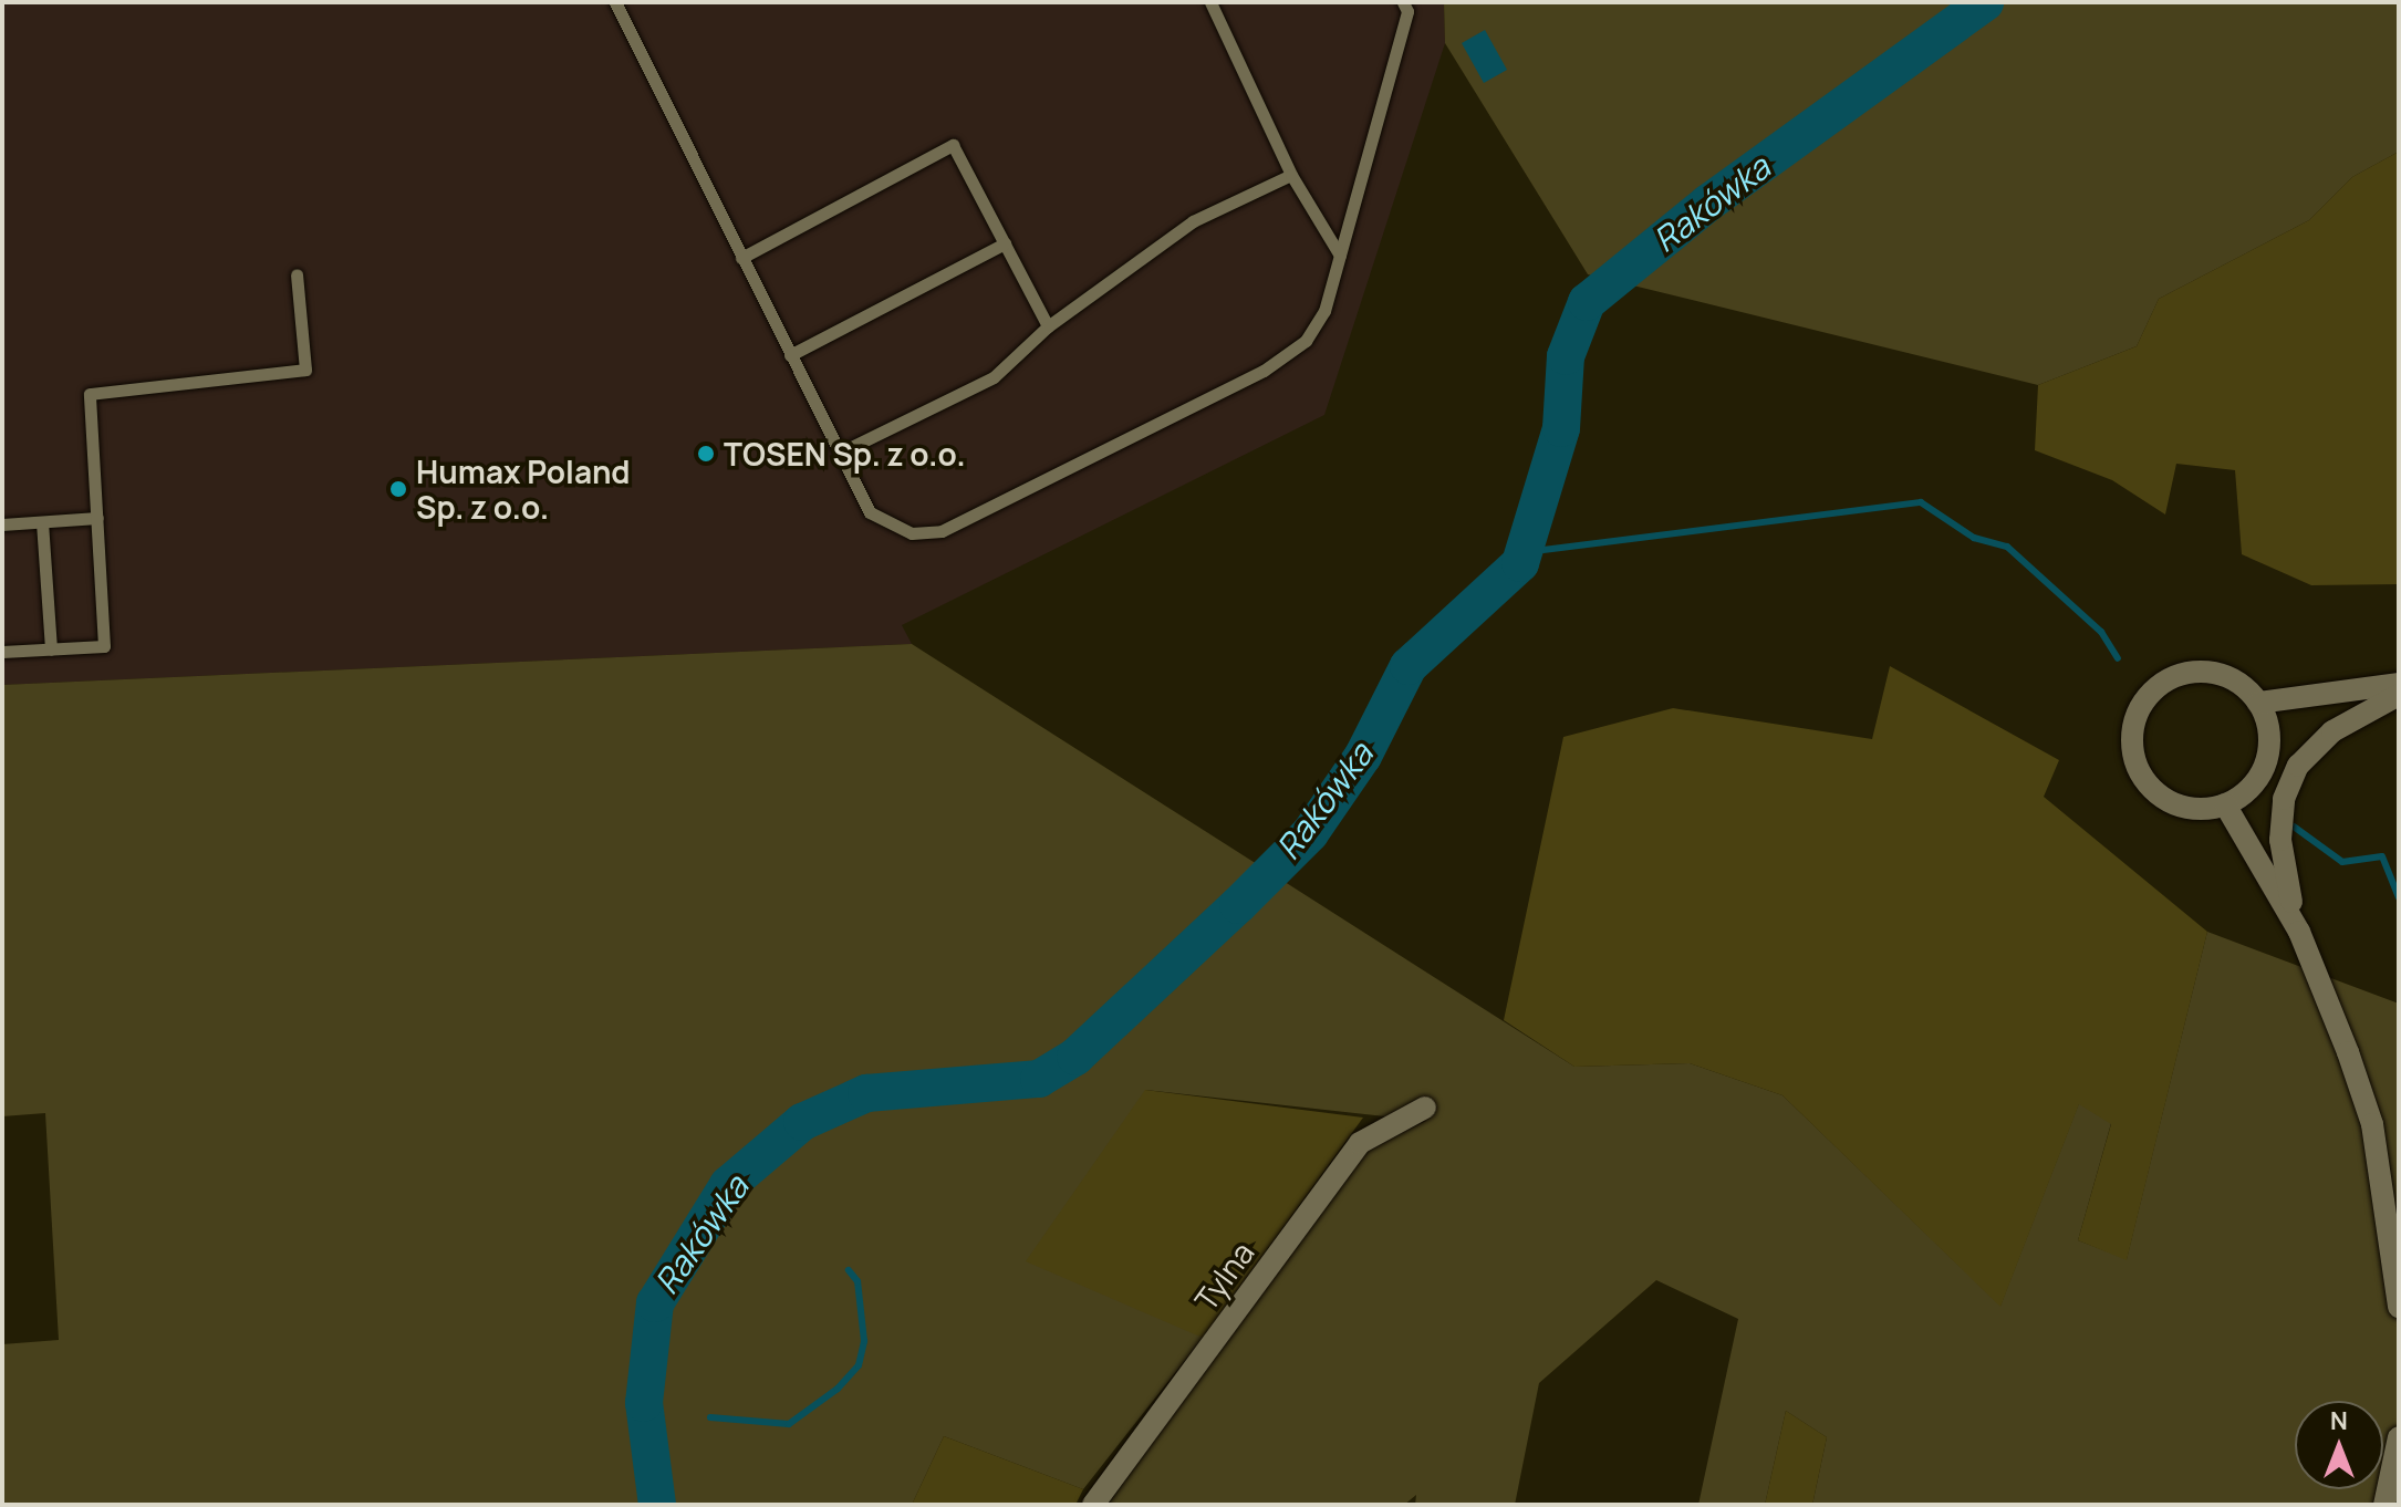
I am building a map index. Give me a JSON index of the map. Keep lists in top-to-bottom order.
{
  "streets": {
    "main road": ["Tylna"]
  },
  "water": ["Rakówka"],
  "places": ["TOSEN Sp. z o.o.", "Humax Poland Sp. z o.o."],
  "north": "top"
}
